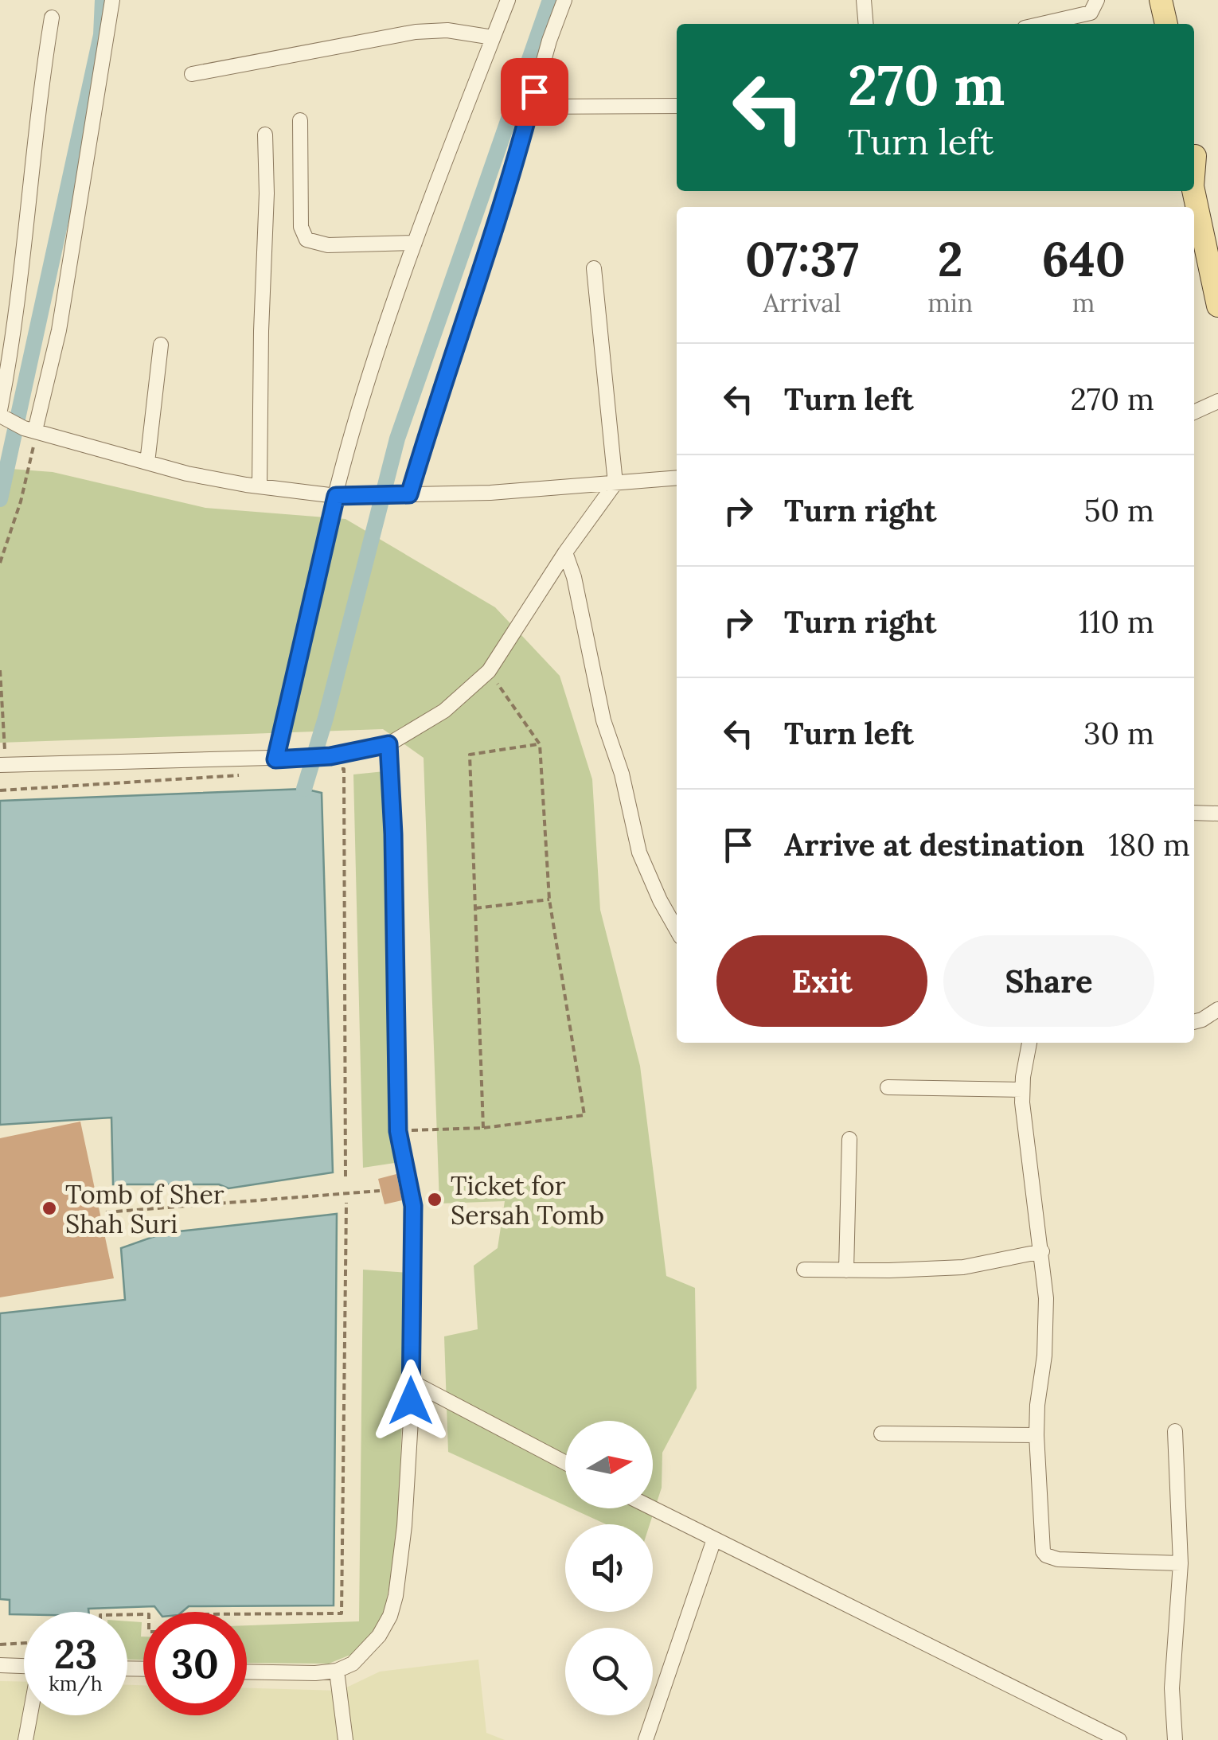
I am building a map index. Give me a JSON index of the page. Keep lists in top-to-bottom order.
{
  "places": ["Ticket for Sersah Tomb", "Tomb of Sher Shah Suri"],
  "north": "right",
  "page": {
    "turn": ["270 m", "Turn left"],
    "eta": [
      "07:37",
      "Arrival",
      "2",
      "min",
      "640",
      "m"
    ],
    "list": [
      {
        "name": "Turn left",
        "value": "270 m"
      },
      {
        "name": "Turn right",
        "value": "50 m"
      },
      {
        "name": "Turn right",
        "value": "110 m"
      },
      {
        "name": "Turn left",
        "value": "30 m"
      },
      {
        "name": "Arrive at destination",
        "value": "180 m"
      }
    ],
    "buttons": ["Exit", "Share"],
    "speed": "23 km/h",
    "limit": "30"
  }
}
